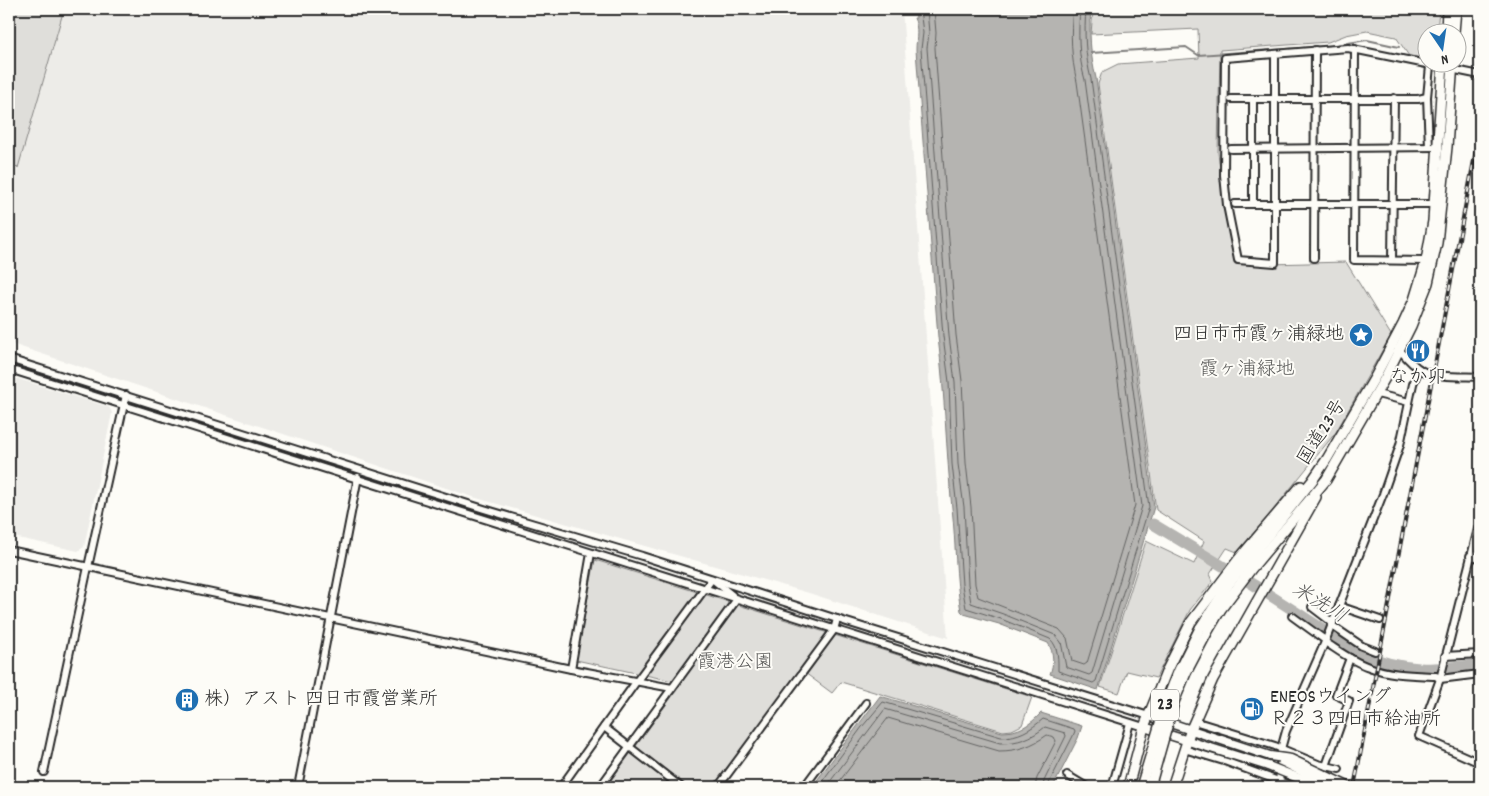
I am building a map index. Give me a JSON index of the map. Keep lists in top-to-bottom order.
{
  "streets": {
    "highway": ["国道23号", "23"]
  },
  "water": ["米洗川"],
  "parks": ["霞ヶ浦緑地", "霞港公園"],
  "places": {
    "place": ["四日市市霞ヶ浦緑地"],
    "restaurant": ["なか卯"],
    "building": ["株）アスト 四日市霞営業所"],
    "fuel station": ["ENEOSウイング Ｒ２３四日市給油所"]
  },
  "north": "bottom"
}
